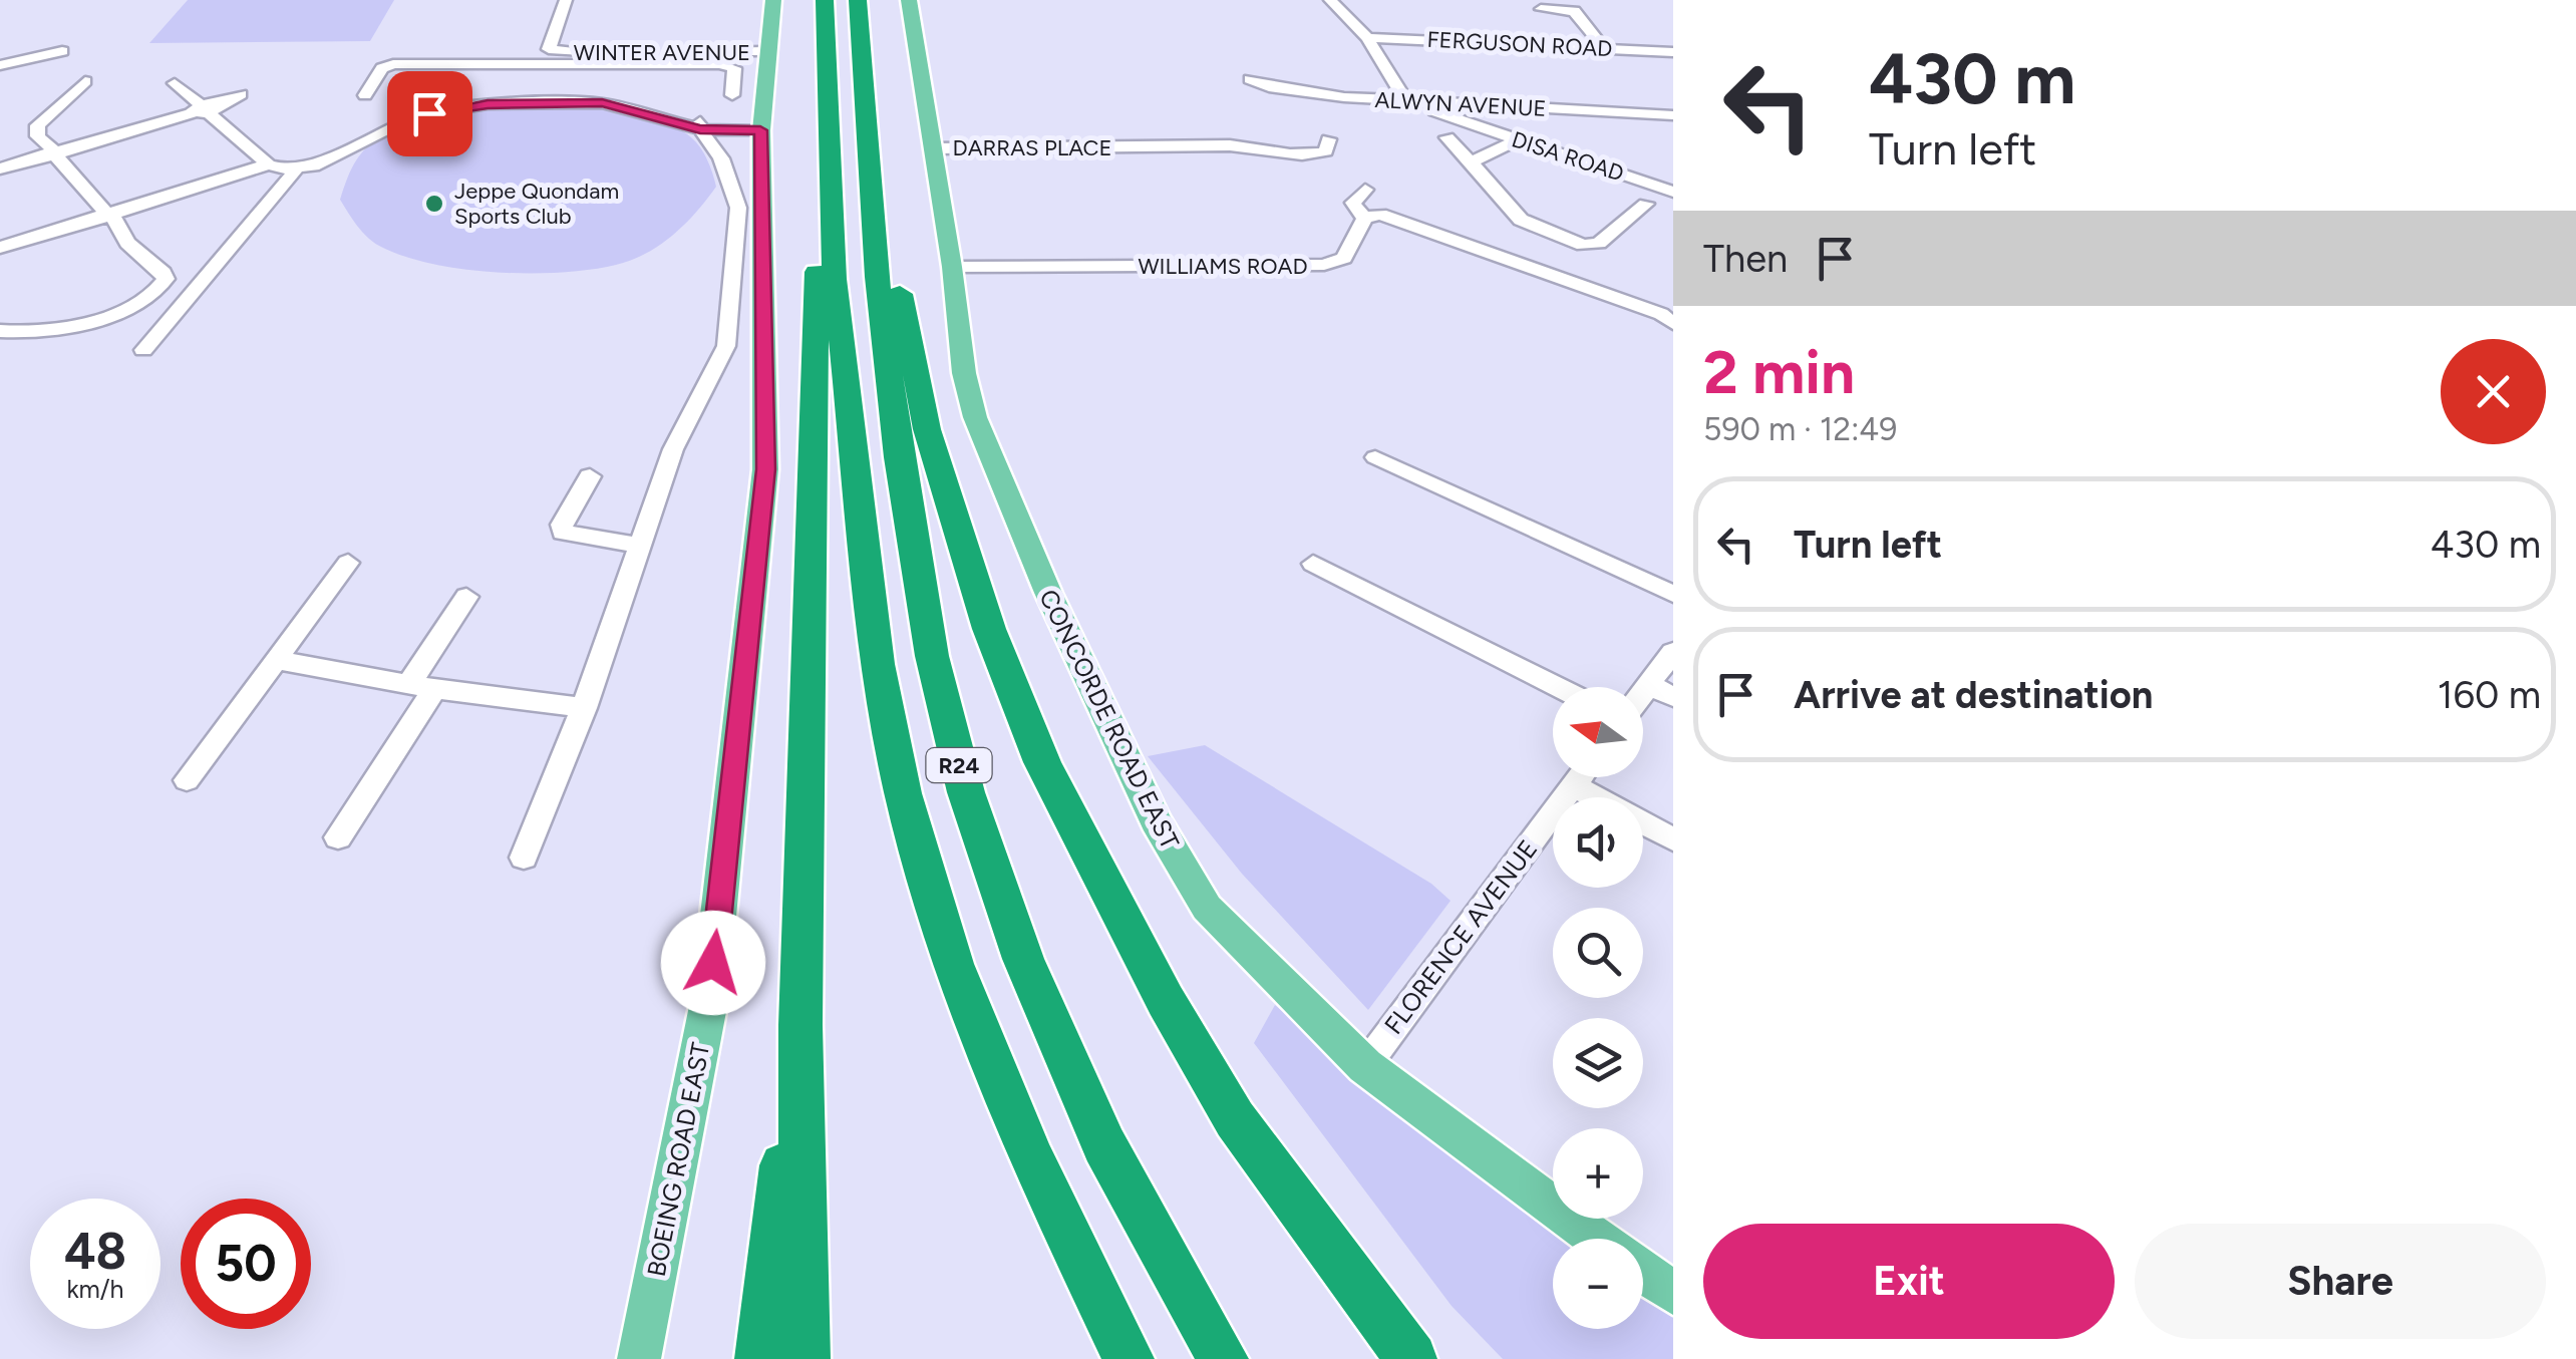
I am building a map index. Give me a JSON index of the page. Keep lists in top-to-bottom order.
{
  "streets": {
    "highway": ["R24"],
    "main road": ["CONCORDE ROAD EAST", "BOEING ROAD EAST"],
    "street": [
      "FERGUSON ROAD",
      "WINTER AVENUE",
      "ALWYN AVENUE",
      "DARRAS PLACE",
      "DISA ROAD",
      "WILLIAMS ROAD",
      "FLORENCE AVENUE"
    ]
  },
  "crossings": [
    ["WINTER AVENUE", "BOEING ROAD EAST"],
    ["ALWYN AVENUE", "DISA ROAD"],
    ["DARRAS PLACE", "CONCORDE ROAD EAST"],
    ["WILLIAMS ROAD", "CONCORDE ROAD EAST"],
    ["CONCORDE ROAD EAST", "FLORENCE AVENUE"]
  ],
  "places": ["Jeppe Quondam Sports Club"],
  "north": "left",
  "page": {
    "turn": ["430 m", "Turn left"],
    "then": "Then",
    "heading": ["2 min", "590 m · 12:49"],
    "list": [
      {
        "name": "Turn left",
        "value": "430 m"
      },
      {
        "name": "Arrive at destination",
        "value": "160 m"
      }
    ],
    "map_buttons": ["+", "−"],
    "speed": "48 km/h",
    "limit": "50",
    "buttons": ["Exit", "Share"]
  }
}
